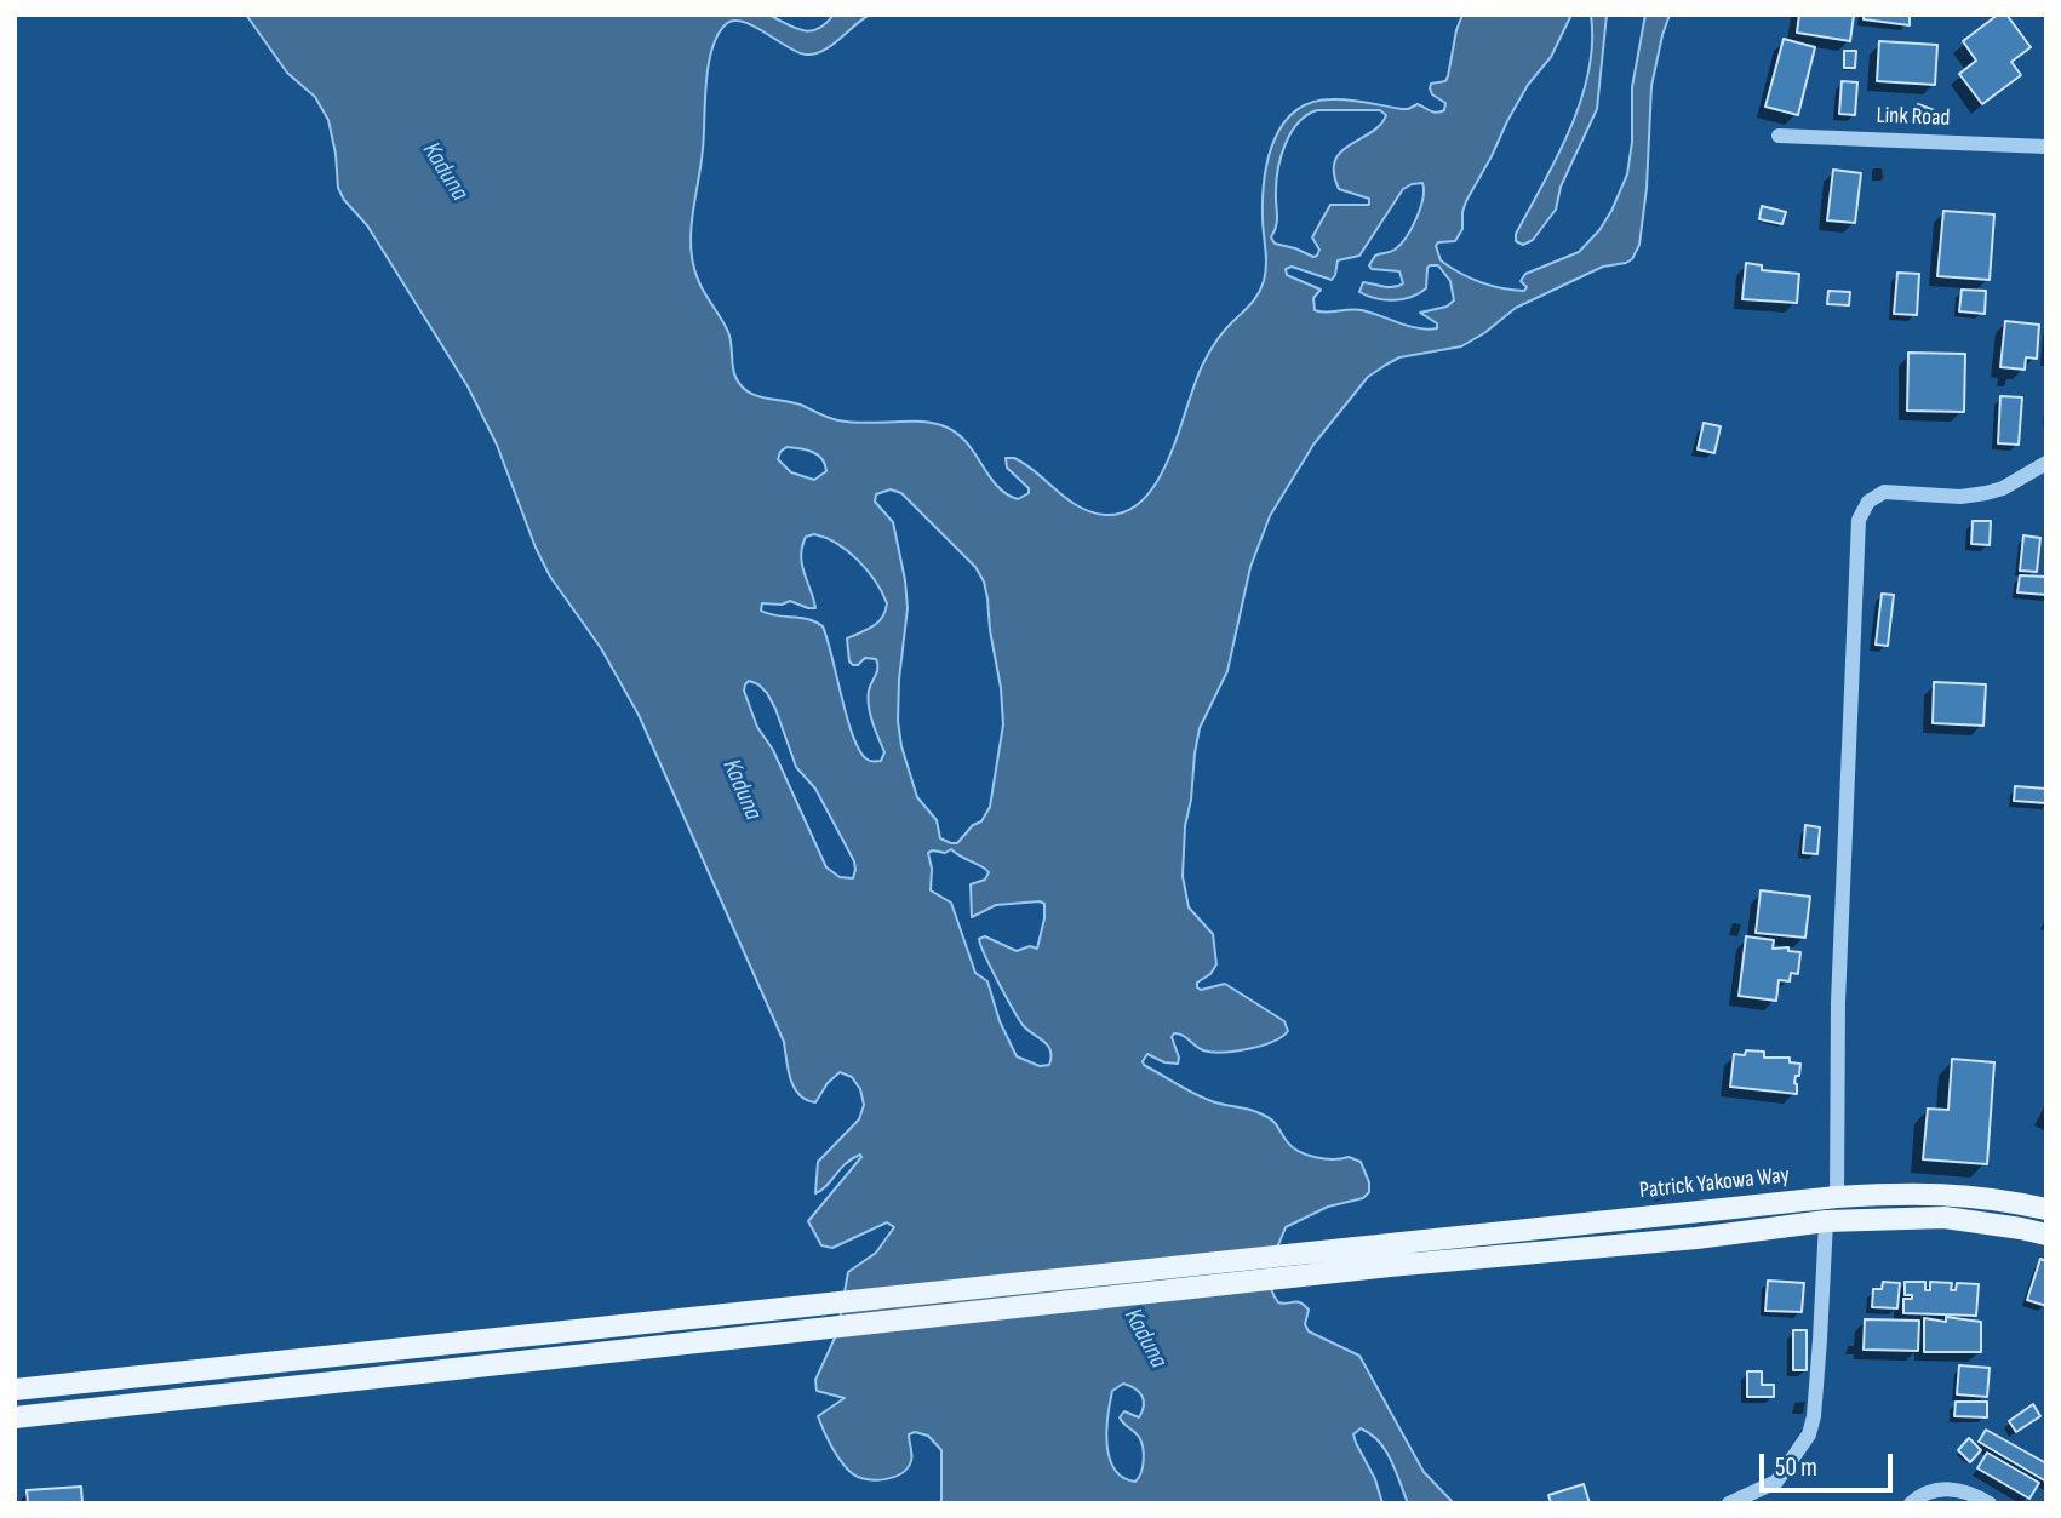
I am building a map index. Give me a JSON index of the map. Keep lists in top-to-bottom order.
{
  "streets": {
    "main road": ["Patrick Yakowa Way"],
    "street": ["Link Road"]
  },
  "water": ["Kaduna"],
  "scale_bar": "50 m"
}
